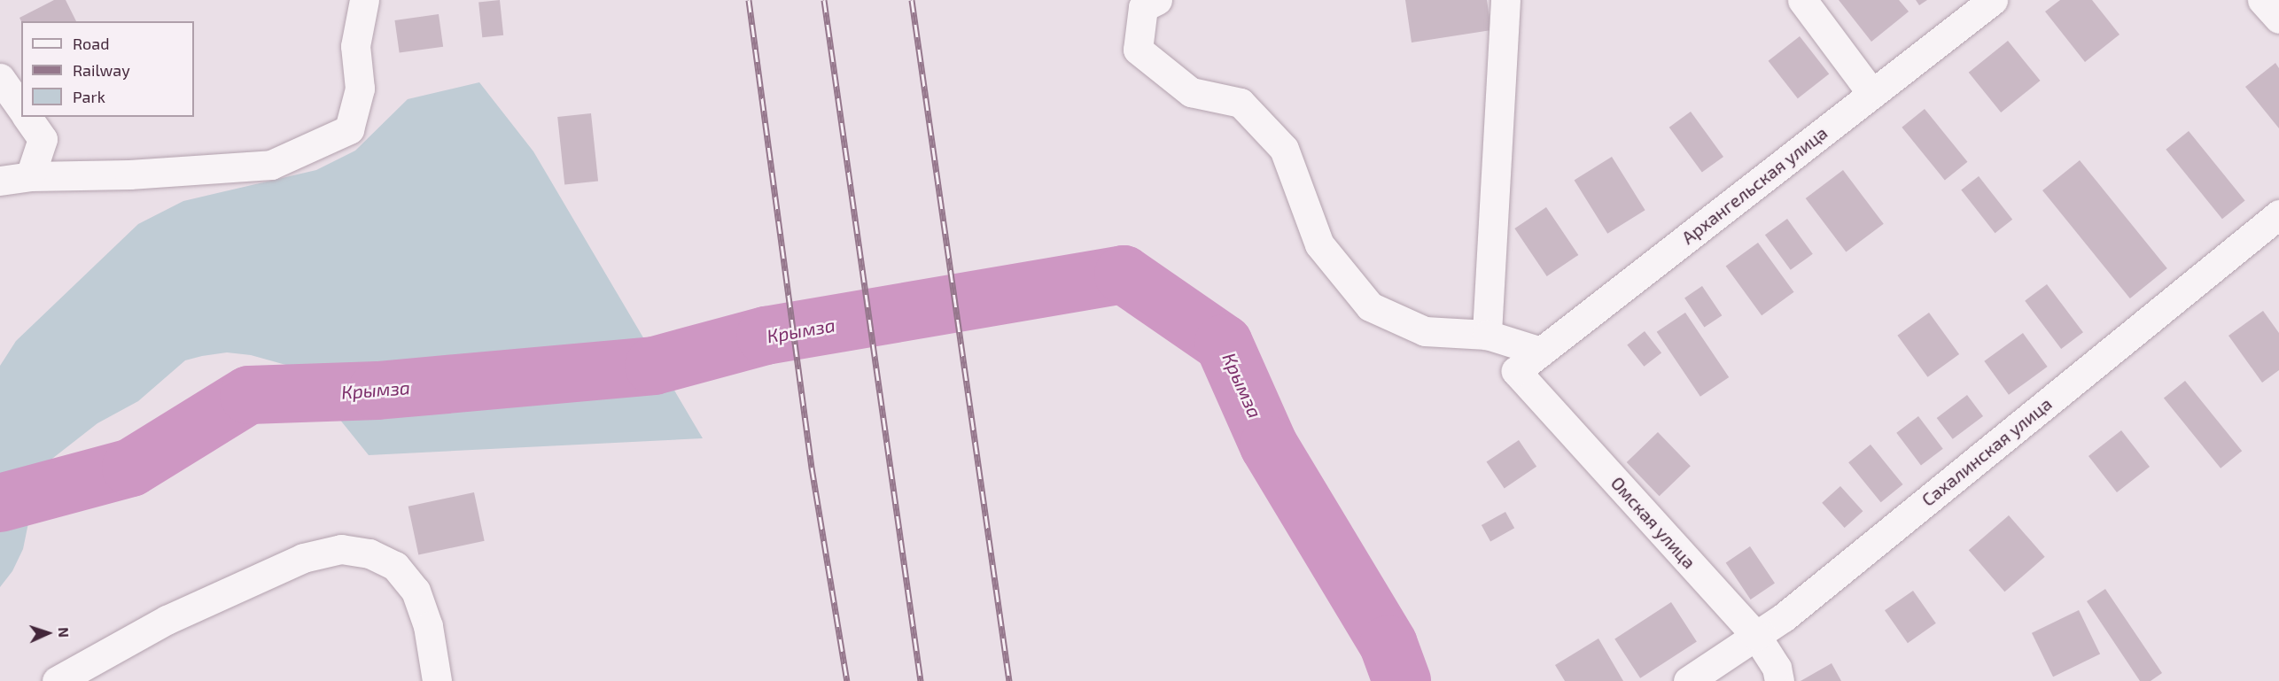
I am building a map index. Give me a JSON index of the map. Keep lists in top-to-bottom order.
{
  "streets": {
    "street": ["Архангельская улица", "Сахалинская улица", "Омская улица"]
  },
  "crossings": [
    ["Архангельская улица", "Омская улица"],
    ["Сахалинская улица", "Омская улица"]
  ],
  "water": ["Крымза"],
  "legend": ["Road", "Railway", "Park"],
  "north": "right"
}
